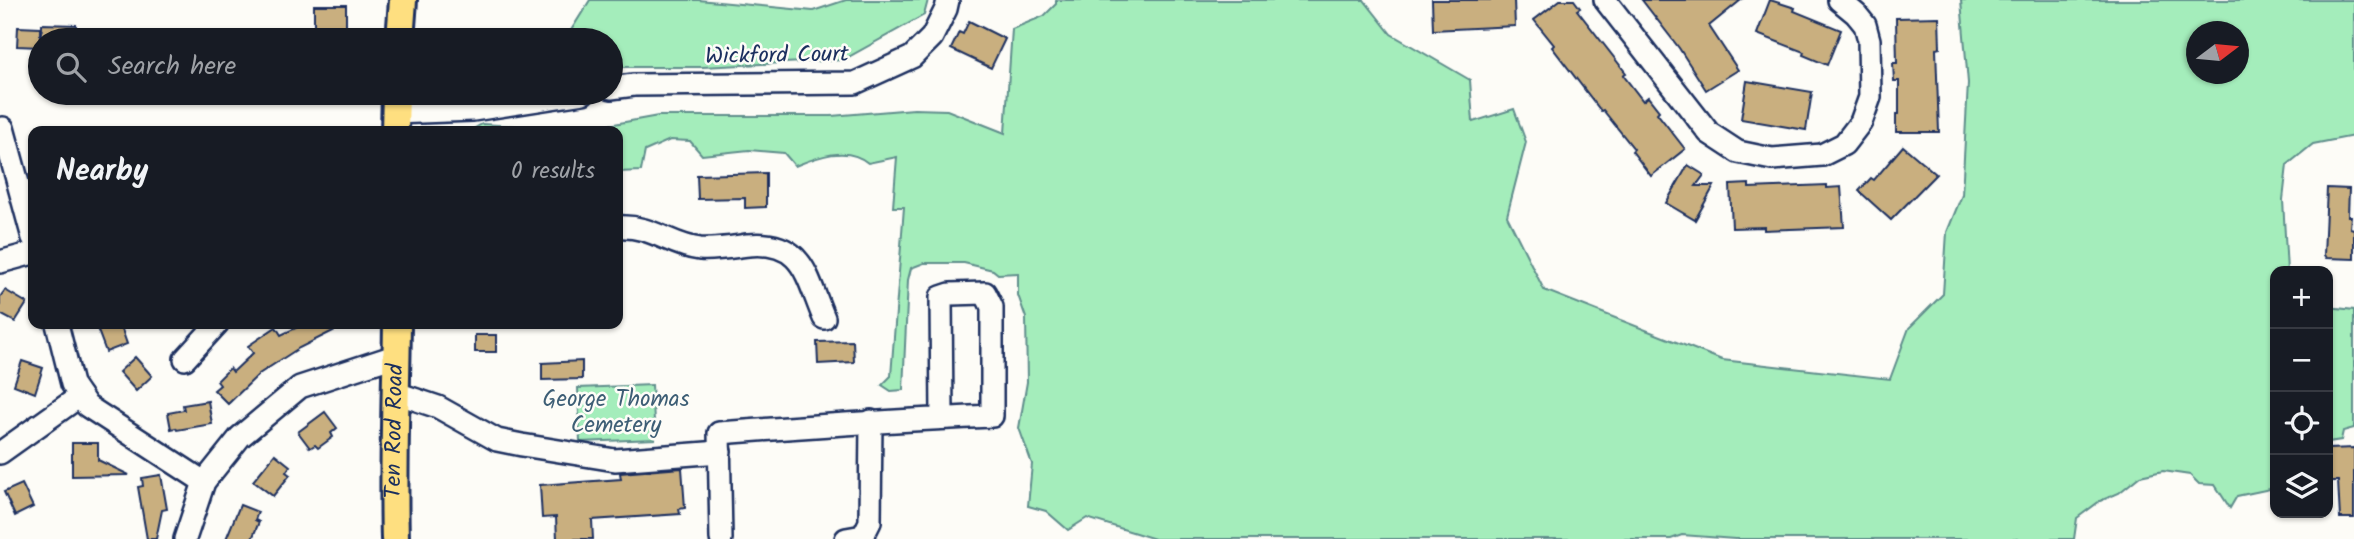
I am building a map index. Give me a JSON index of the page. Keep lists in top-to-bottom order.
{
  "streets": {
    "main road": ["Ten Rod Road"],
    "street": ["Wickford Court"]
  },
  "parks": ["George Thomas Cemetery"],
  "north": "right",
  "page": {
    "search": "Search here",
    "heading": ["Nearby", "0 results"],
    "map_buttons": ["+", "−"]
  }
}
